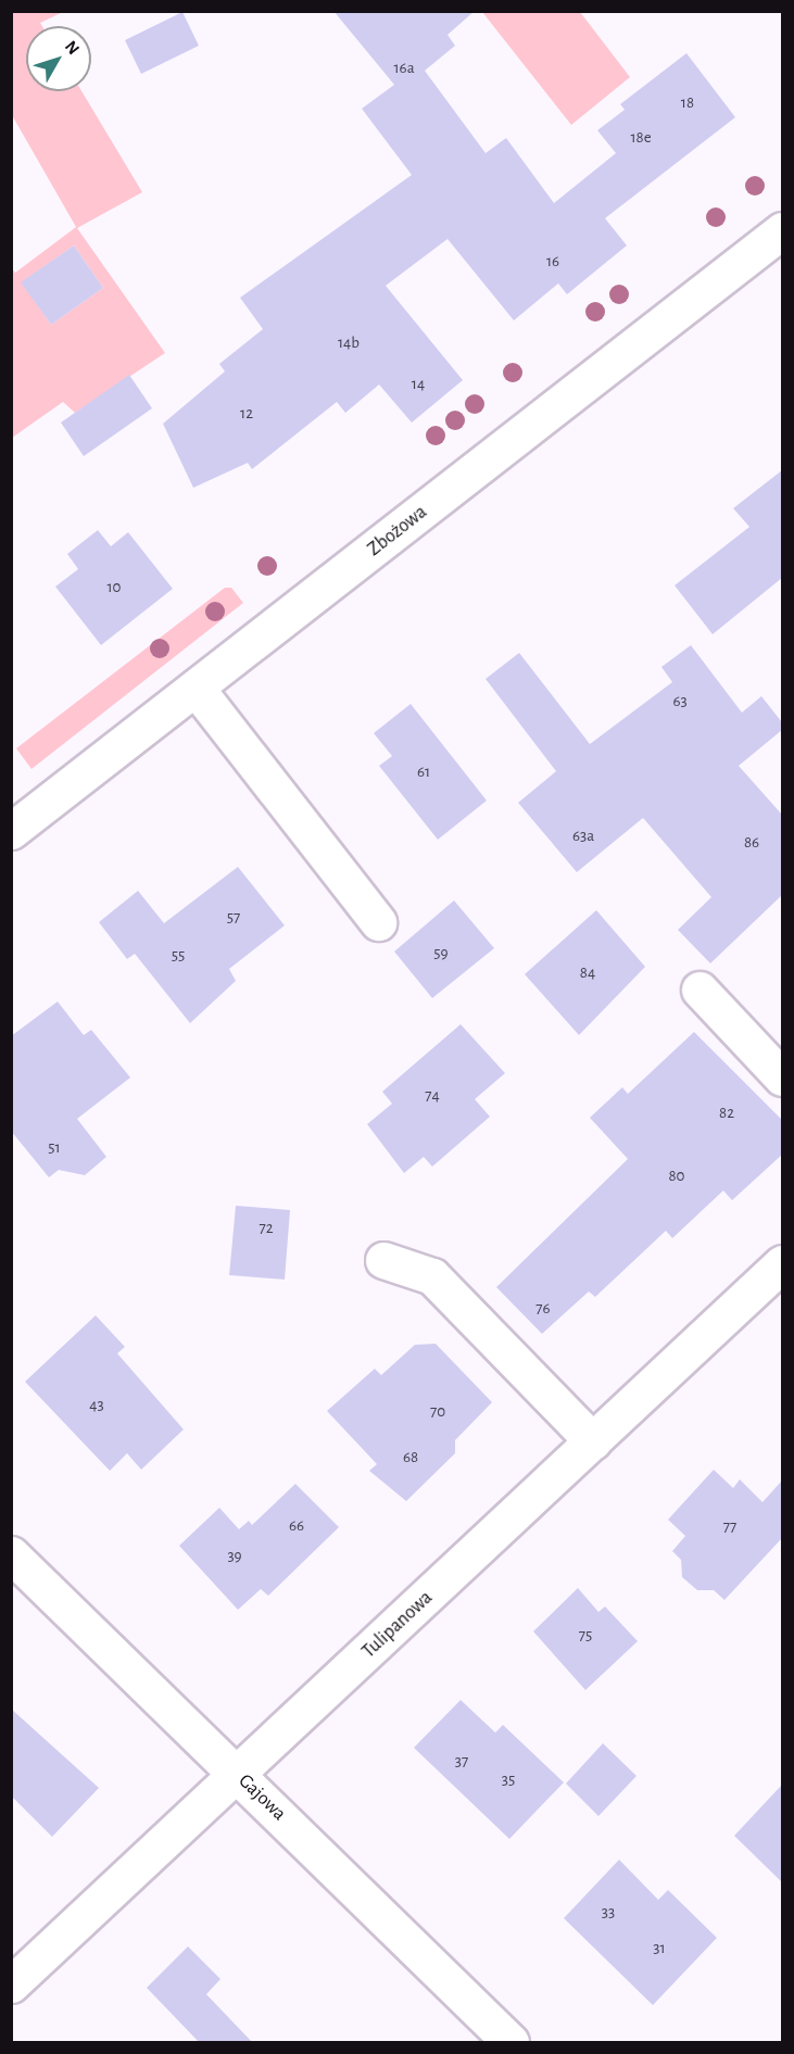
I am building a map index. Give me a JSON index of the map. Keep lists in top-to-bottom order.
{
  "streets": {
    "street": ["Zbożowa", "Tulipanowa", "Gajowa"]
  },
  "crossings": [
    ["Tulipanowa", "Gajowa"]
  ],
  "house_numbers": [
    "16a",
    "18",
    "18e",
    "16",
    "14b",
    "14",
    "12",
    "10",
    "63",
    "61",
    "63a",
    "86",
    "57",
    "59",
    "55",
    "84",
    "74",
    "82",
    "51",
    "80",
    "72",
    "76",
    "43",
    "70",
    "68",
    "66",
    "77",
    "39",
    "75",
    "37",
    "35",
    "33",
    "31"
  ],
  "north": "top right"
}
